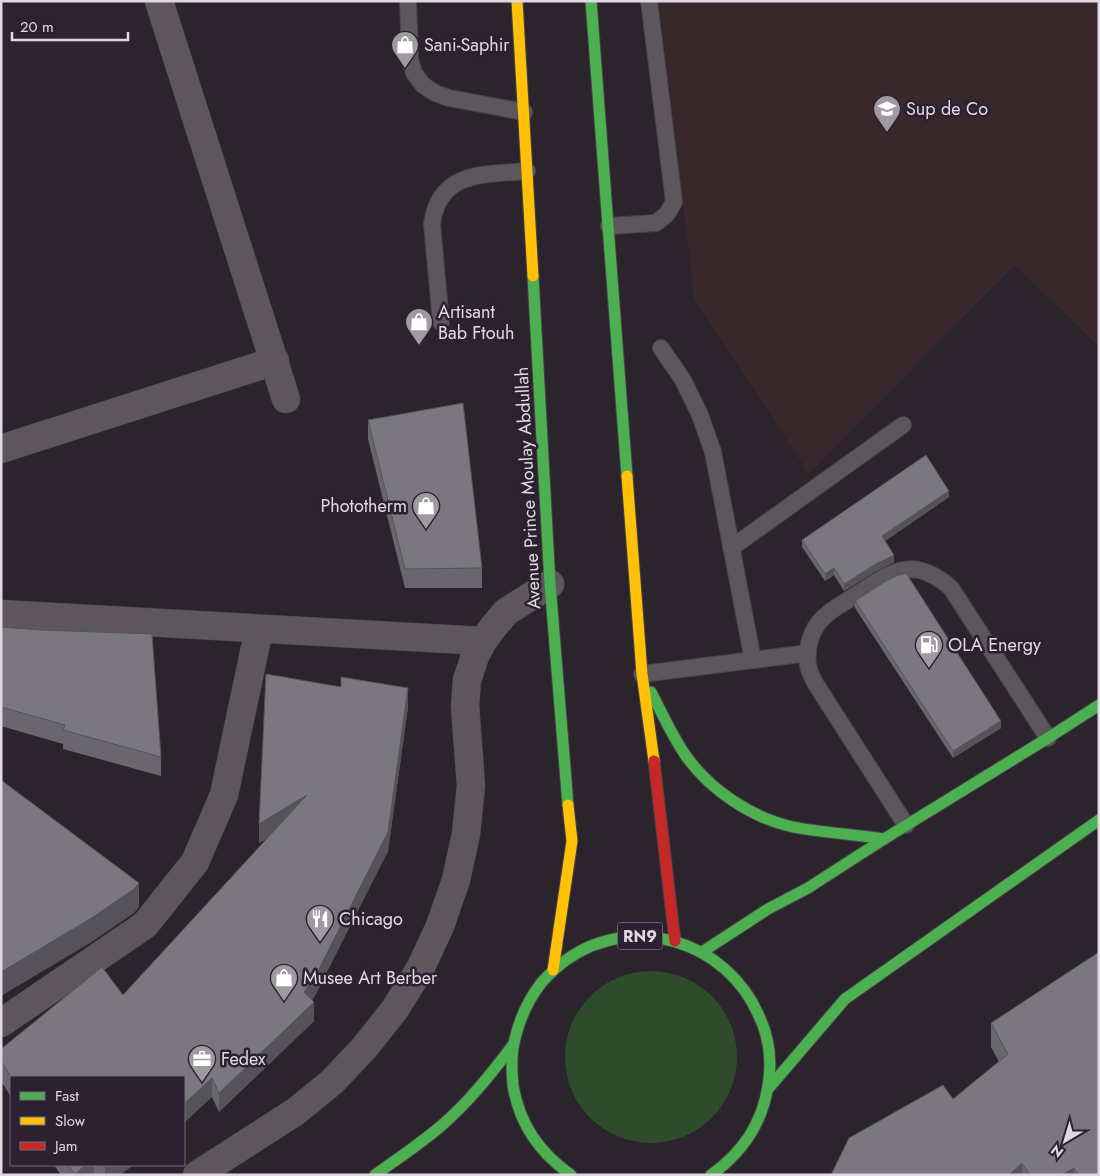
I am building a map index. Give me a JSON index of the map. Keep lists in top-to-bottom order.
{
  "streets": {
    "main road": ["Avenue Prince Moulay Abdullah", "RN9"]
  },
  "crossings": [
    ["Avenue Prince Moulay Abdullah", "RN9"]
  ],
  "places": {
    "shop": [
      "Sani-Saphir",
      "Artisant Bab Ftouh",
      "Phototherm",
      "Musee Art Berber"
    ],
    "school or university": ["Sup de Co"],
    "fuel station": ["OLA Energy"],
    "restaurant": ["Chicago"],
    "office": ["Fedex"]
  },
  "legend": ["Fast", "Slow", "Jam"],
  "scale_bar": "20 m",
  "north": "bottom left"
}
